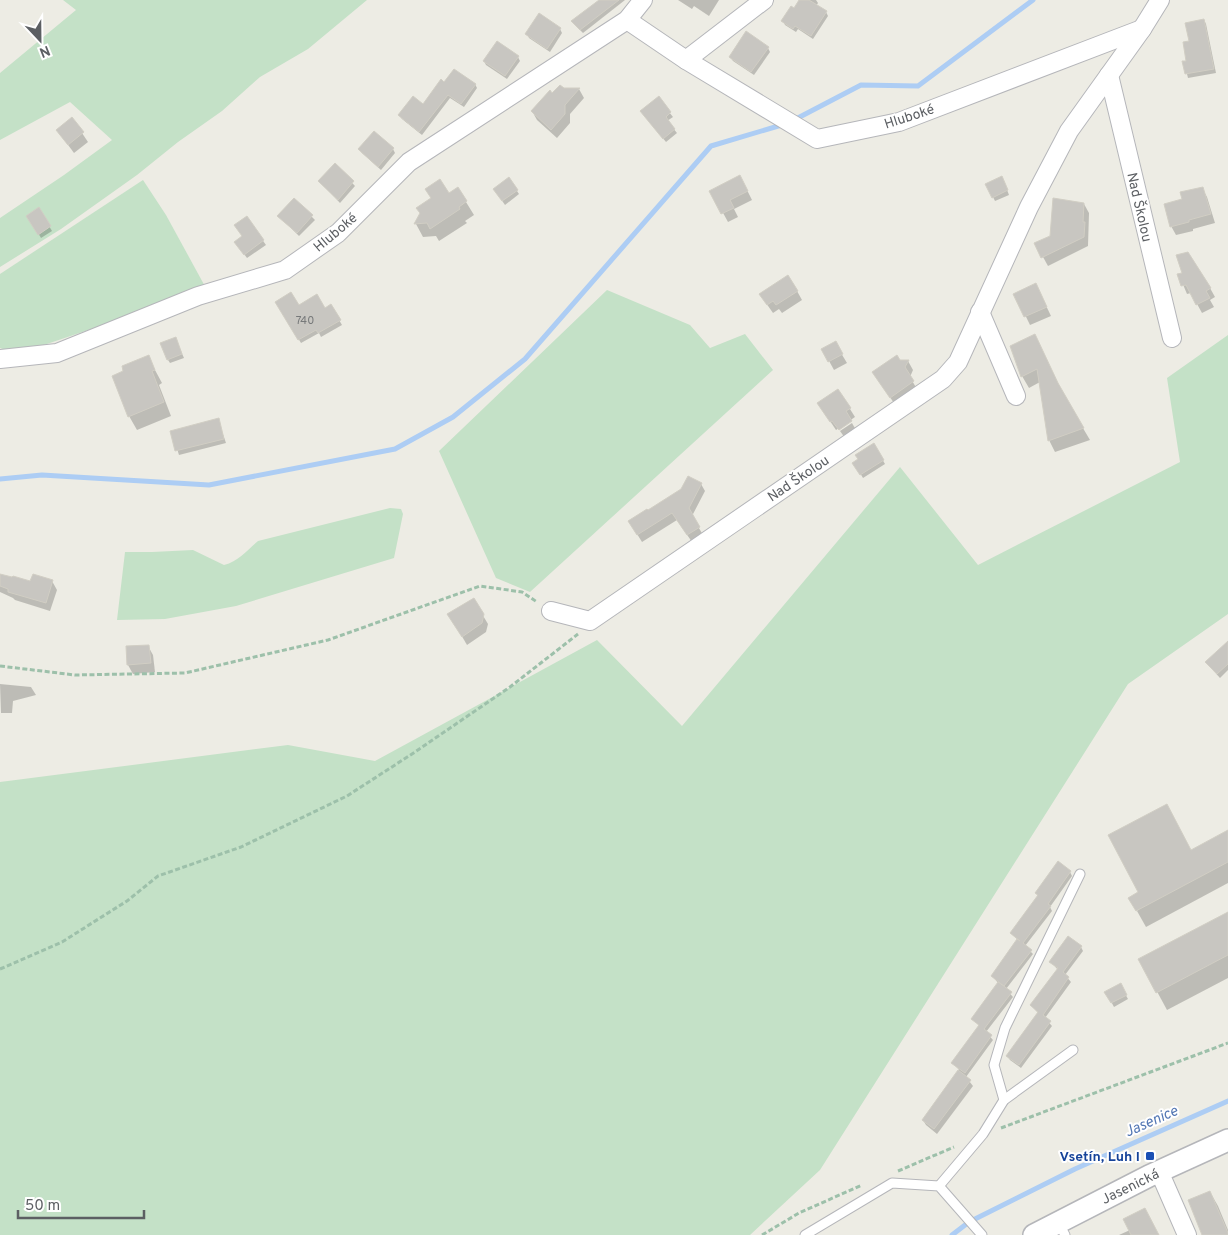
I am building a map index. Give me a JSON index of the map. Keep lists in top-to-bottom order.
{
  "streets": {
    "street": ["Hluboké", "Nad Školou", "Jasenická"]
  },
  "crossings": [
    ["Hluboké", "Nad Školou"]
  ],
  "water": ["Jasenice"],
  "places": {
    "transit": ["Vsetín, Luh I"]
  },
  "house_numbers": ["740"],
  "scale_bar": "50 m",
  "north": "bottom"
}
